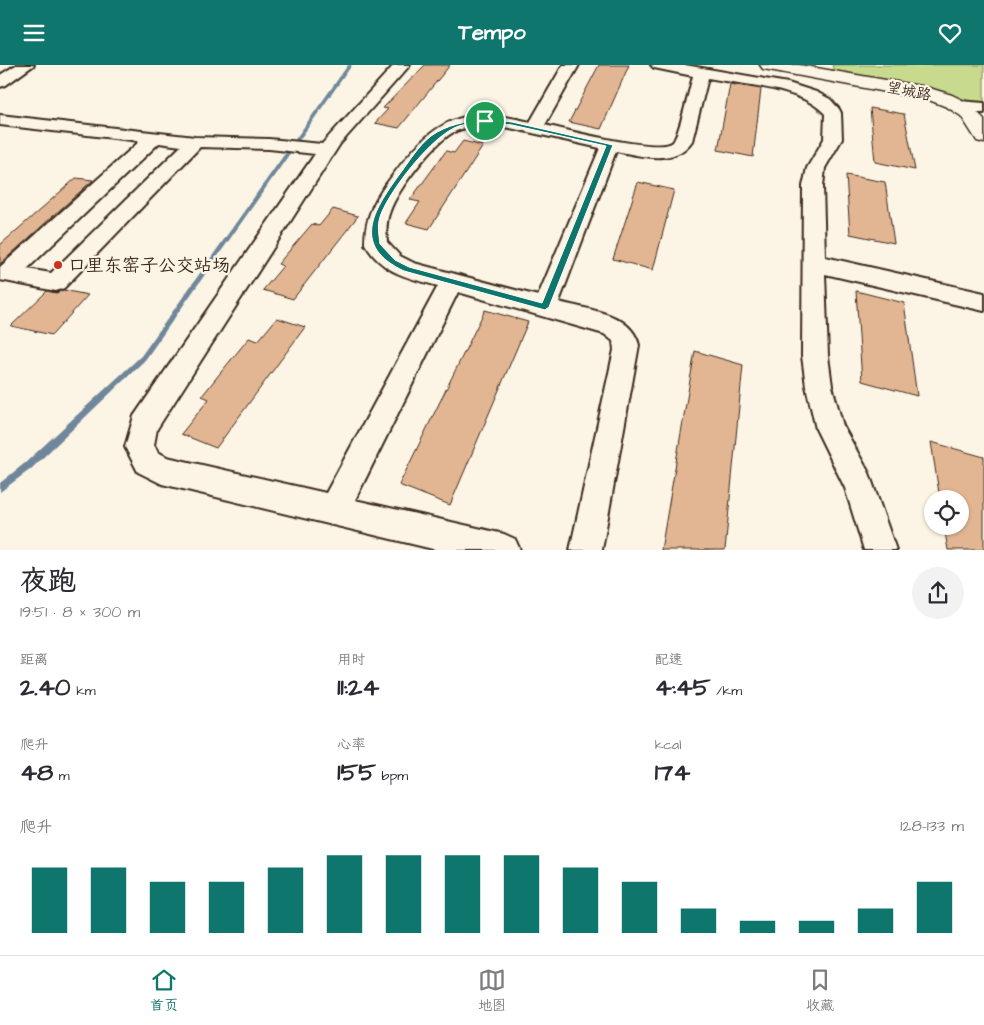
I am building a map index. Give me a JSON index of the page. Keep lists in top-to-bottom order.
{
  "streets": {
    "main road": ["望城路"]
  },
  "places": ["口里东窑子公交站场"],
  "page": {
    "header": "Tempo",
    "heading": ["夜跑", "19:51 · 8 × 300 m"],
    "stats": [
      ["距离", "2.40 km"],
      ["用时", "11:24"],
      ["配速", "4:45 /km"],
      ["爬升", "48 m"],
      ["心率", "155 bpm"],
      ["kcal", "174"]
    ],
    "chart": ["爬升", "128–133 m"],
    "tabs": ["首页", "地图", "收藏"]
  }
}
